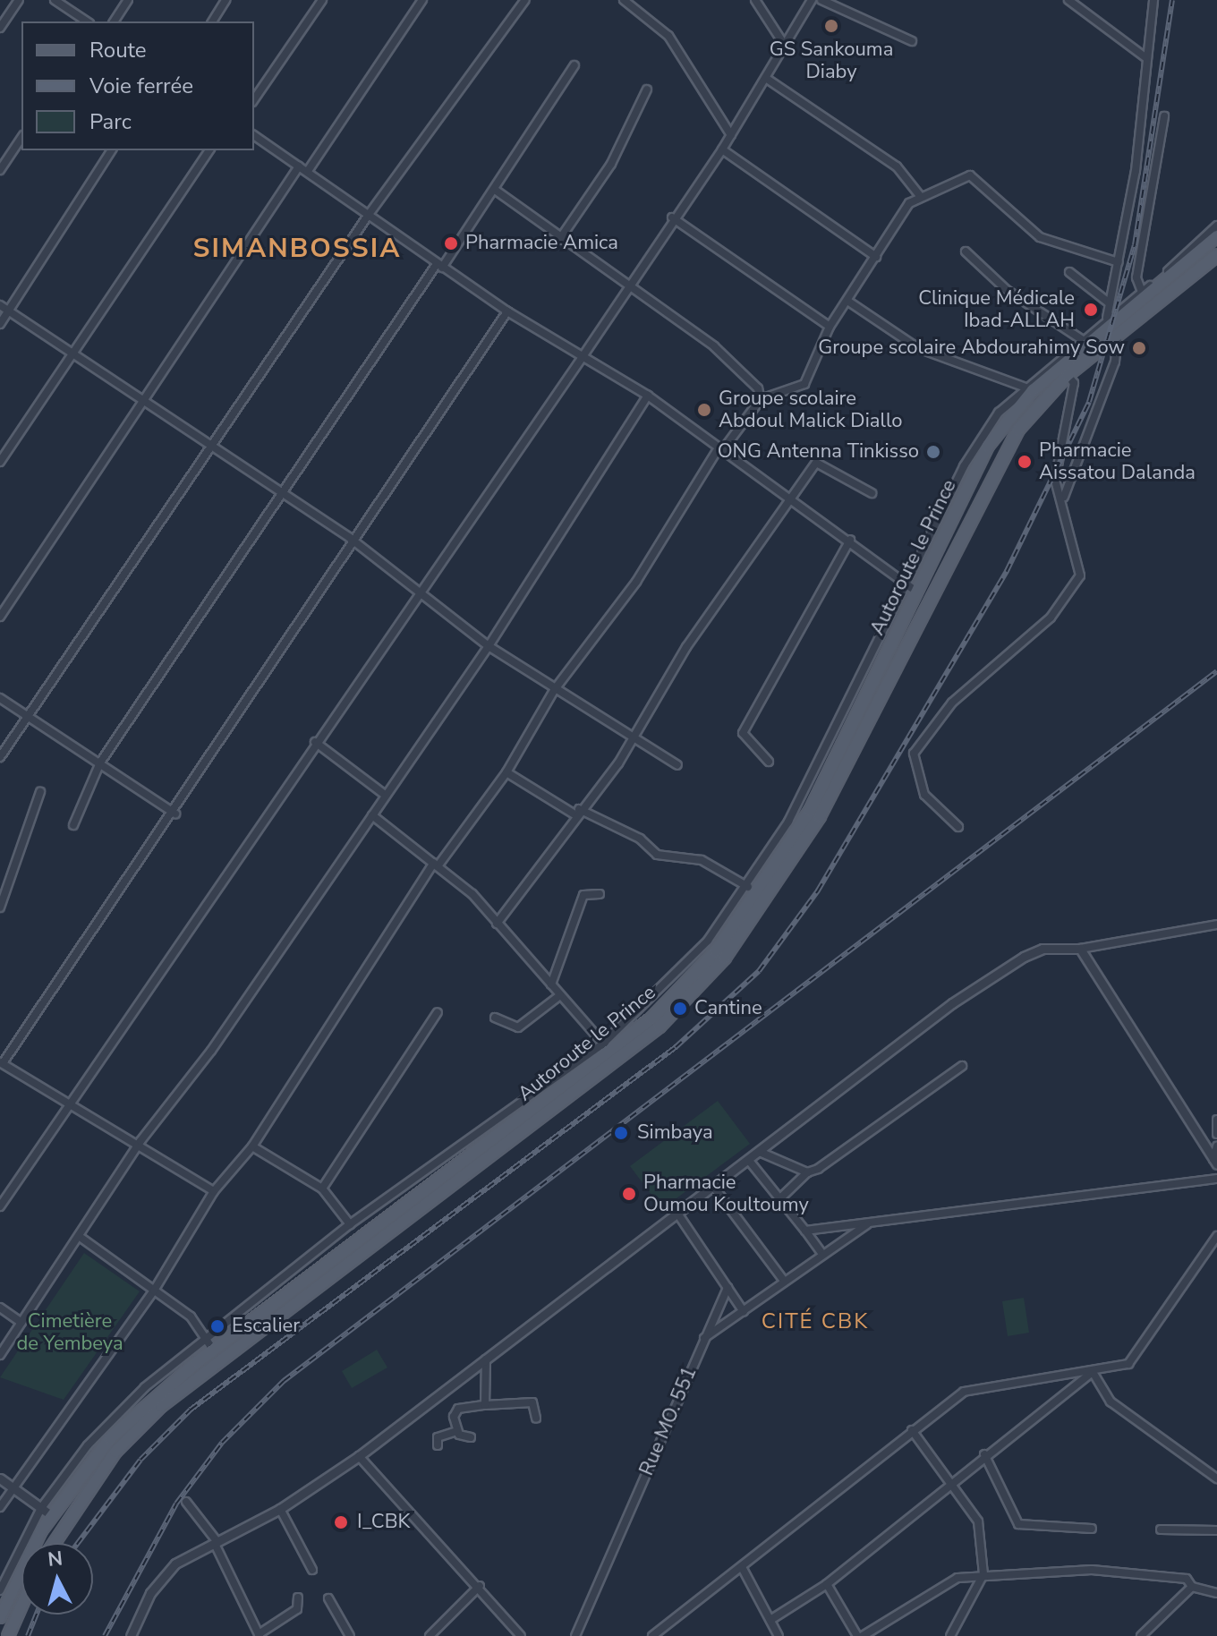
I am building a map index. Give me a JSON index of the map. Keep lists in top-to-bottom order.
{
  "streets": {
    "main road": ["Autoroute le Prince"],
    "street": ["Rue MO. 551"]
  },
  "districts": ["SIMANBOSSIA", "CITÉ CBK"],
  "parks": ["Cimetière de Yembeya"],
  "places": [
    "GS Sankouma Diaby",
    "Pharmacie Amica",
    "Clinique Médicale Ibad-ALLAH",
    "Groupe scolaire Abdourahimy Sow",
    "Groupe scolaire Abdoul Malick Diallo",
    "ONG Antenna Tinkisso",
    "Pharmacie Aissatou Dalanda",
    "Cantine",
    "Simbaya",
    "Pharmacie Oumou Koultoumy",
    "Escalier",
    "I_CBK"
  ],
  "legend": ["Route", "Voie ferrée", "Parc"],
  "north": "top"
}
